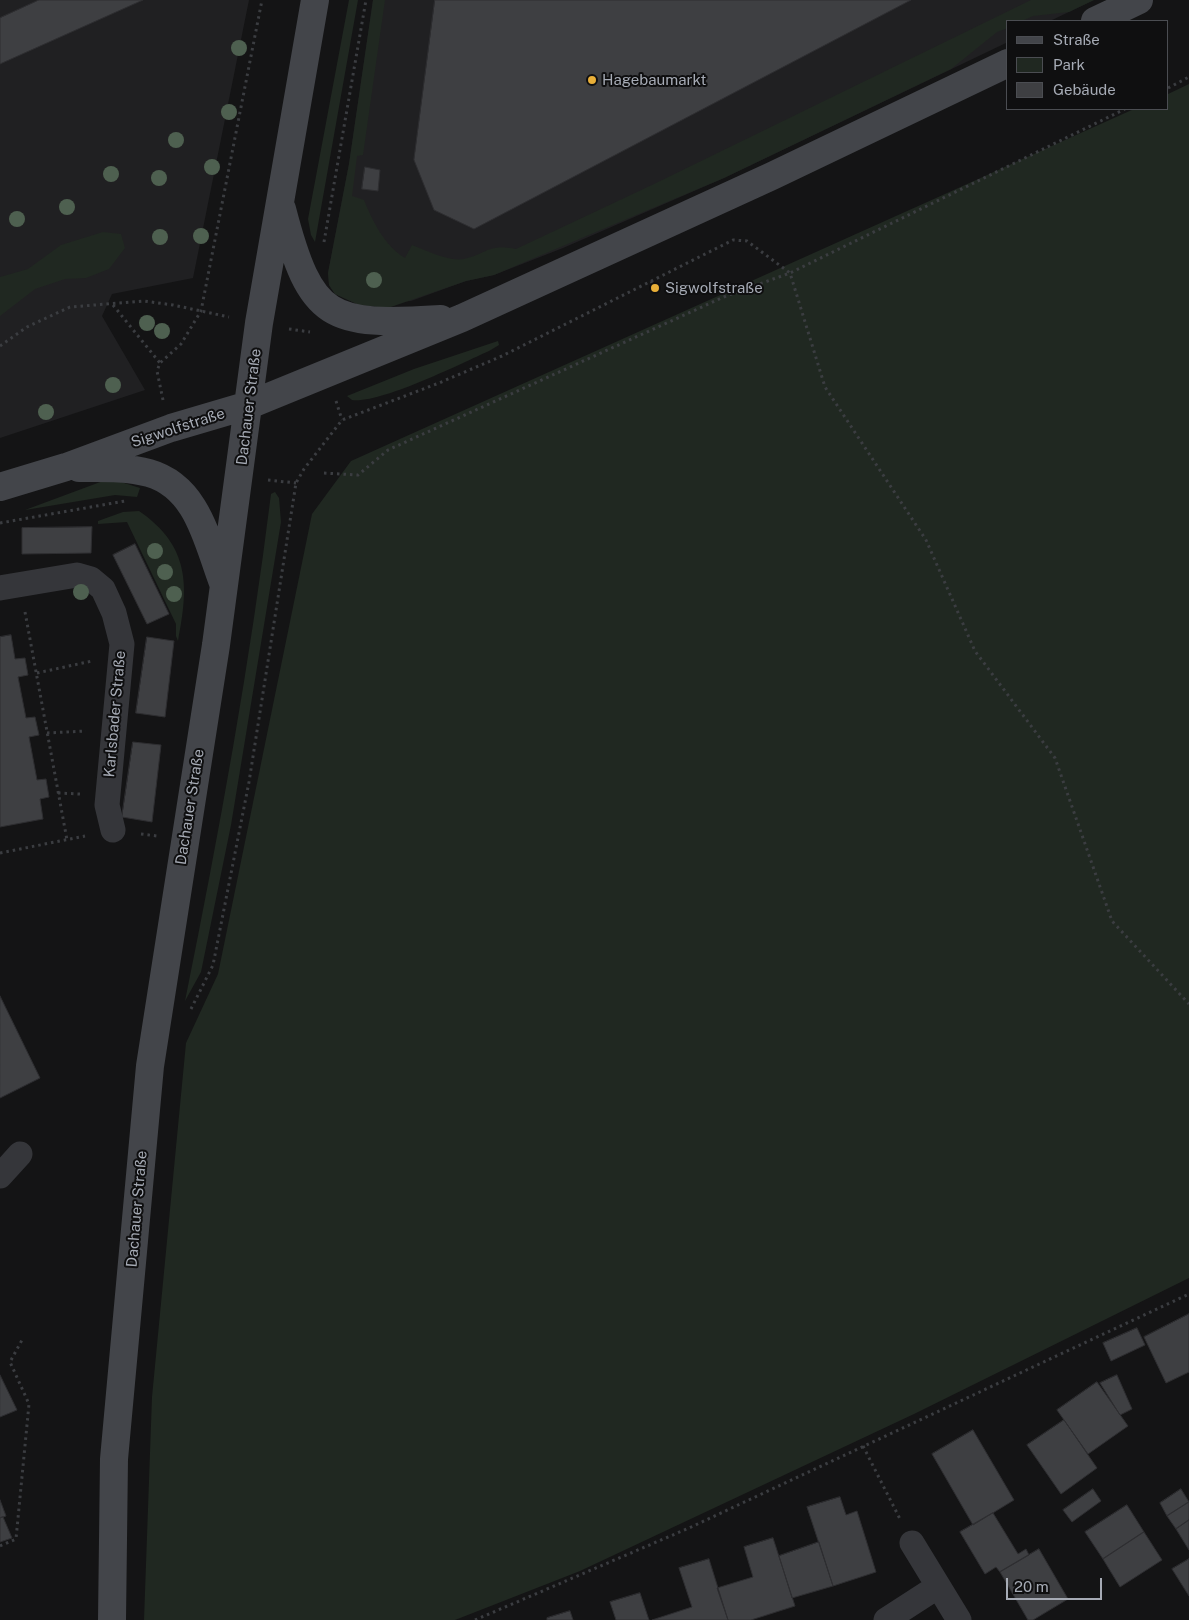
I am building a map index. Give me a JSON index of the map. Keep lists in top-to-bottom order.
{
  "streets": {
    "street": ["Dachauer Straße", "Sigwolfstraße", "Karlsbader Straße"]
  },
  "crossings": [
    ["Dachauer Straße", "Sigwolfstraße"]
  ],
  "places": ["Hagebaumarkt", "Sigwolfstraße"],
  "legend": ["Straße", "Park", "Gebäude"],
  "scale_bar": "20 m"
}
